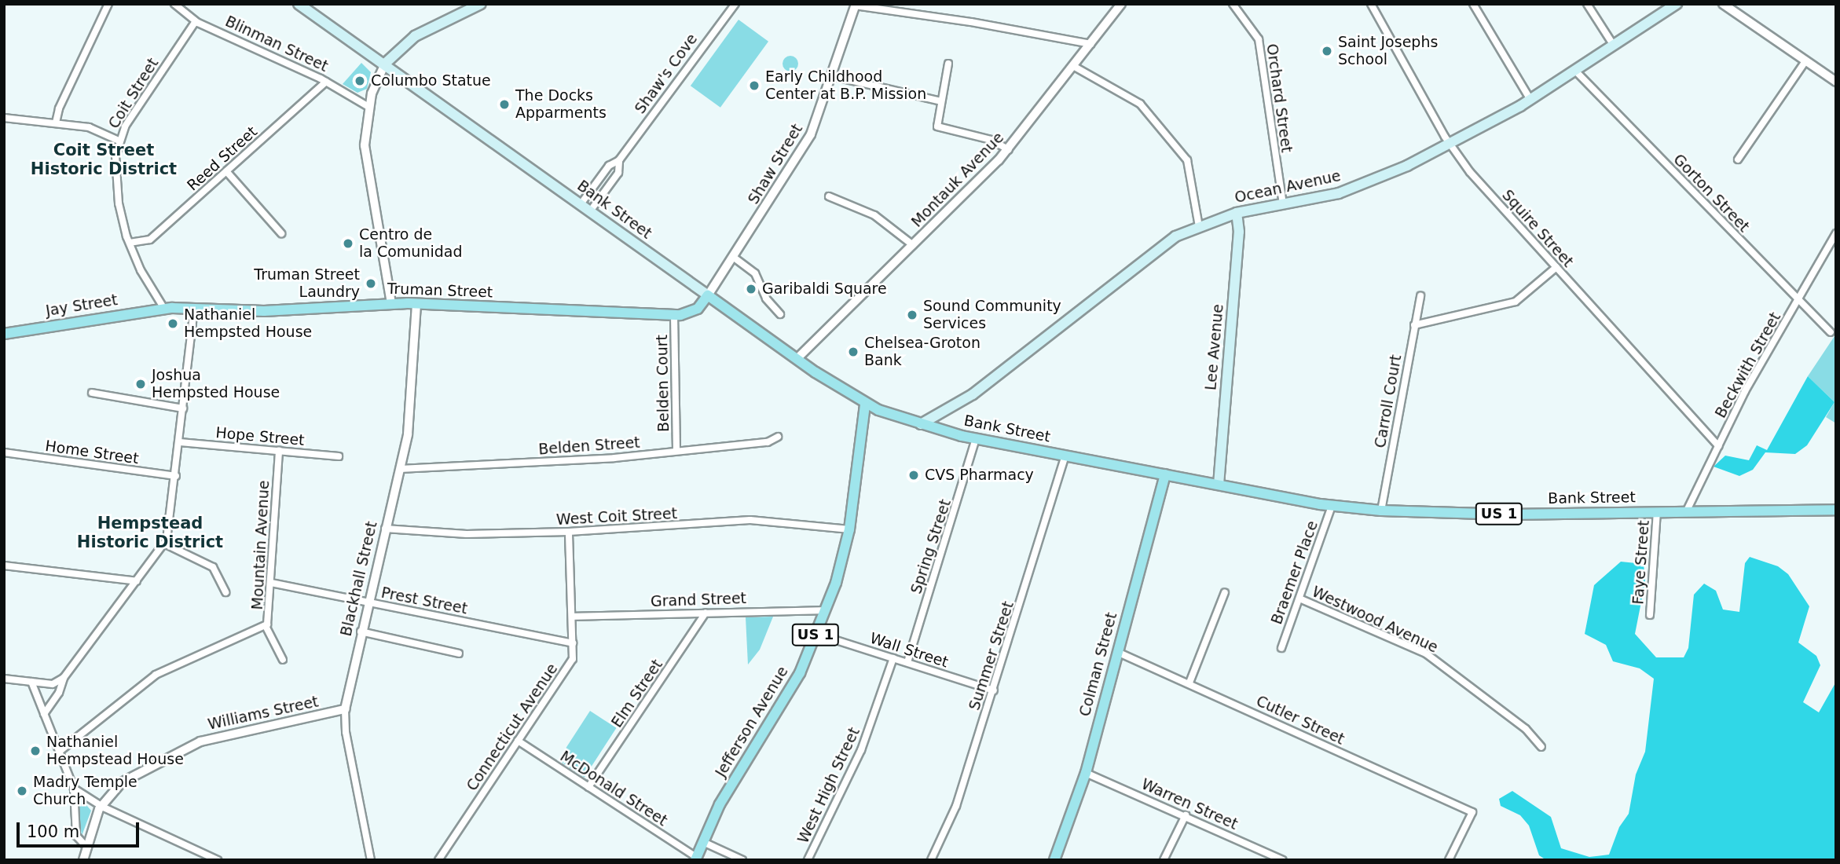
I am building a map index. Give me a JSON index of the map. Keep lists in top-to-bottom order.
{
  "streets": {
    "main road": [
      "Ocean Avenue",
      "Bank Street",
      "Truman Street",
      "Jay Street",
      "Lee Avenue",
      "US 1",
      "Colman Street",
      "Jefferson Avenue"
    ],
    "street": [
      "Blinman Street",
      "Shaw's Cove",
      "Coit Street",
      "Orchard Street",
      "Reed Street",
      "Shaw Street",
      "Montauk Avenue",
      "Gorton Street",
      "Squire Street",
      "Beckwith Street",
      "Belden Court",
      "Carroll Court",
      "Hope Street",
      "Belden Street",
      "Home Street",
      "West Coit Street",
      "Mountain Avenue",
      "Spring Street",
      "Faye Street",
      "Braemer Place",
      "Blackhall Street",
      "Grand Street",
      "Prest Street",
      "Westwood Avenue",
      "Wall Street",
      "Summer Street",
      "Elm Street",
      "Williams Street",
      "Cutler Street",
      "Connecticut Avenue",
      "West High Street",
      "McDonald Street",
      "Warren Street"
    ]
  },
  "crossings": [
    ["Blinman Street", "Coit Street"],
    ["Blinman Street", "Reed Street"],
    ["Shaw's Cove", "Bank Street"],
    ["Coit Street", "Reed Street"],
    ["Coit Street", "Truman Street"],
    ["Coit Street", "Jay Street"],
    ["Orchard Street", "Ocean Avenue"],
    ["Shaw Street", "Bank Street"],
    ["Shaw Street", "Truman Street"],
    ["Montauk Avenue", "Bank Street"],
    ["Ocean Avenue", "Gorton Street"],
    ["Ocean Avenue", "Bank Street"],
    ["Ocean Avenue", "Squire Street"],
    ["Ocean Avenue", "Lee Avenue"],
    ["Gorton Street", "Beckwith Street"],
    ["Bank Street", "Truman Street"],
    ["Bank Street", "Lee Avenue"],
    ["Bank Street", "Beckwith Street"],
    ["Bank Street", "Carroll Court"],
    ["Bank Street", "Spring Street"],
    ["Bank Street", "Faye Street"],
    ["Bank Street", "Braemer Place"],
    ["Bank Street", "Summer Street"],
    ["Bank Street", "Colman Street"],
    ["Bank Street", "Jefferson Avenue"],
    ["Squire Street", "Beckwith Street"],
    ["Truman Street", "Jay Street"],
    ["Truman Street", "Belden Court"],
    ["Truman Street", "Blackhall Street"],
    ["Belden Court", "Belden Street"],
    ["Hope Street", "Mountain Avenue"],
    ["Belden Street", "Blackhall Street"],
    ["West Coit Street", "Blackhall Street"],
    ["West Coit Street", "Jefferson Avenue"],
    ["West Coit Street", "Connecticut Avenue"],
    ["Mountain Avenue", "Prest Street"],
    ["Spring Street", "Wall Street"],
    ["Braemer Place", "Westwood Avenue"],
    ["Blackhall Street", "Prest Street"],
    ["Blackhall Street", "Williams Street"],
    ["Grand Street", "Elm Street"],
    ["Grand Street", "Jefferson Avenue"],
    ["Grand Street", "Connecticut Avenue"],
    ["Prest Street", "Connecticut Avenue"],
    ["Wall Street", "Summer Street"],
    ["Wall Street", "Jefferson Avenue"],
    ["Wall Street", "West High Street"],
    ["Colman Street", "Cutler Street"],
    ["Colman Street", "Warren Street"],
    ["Elm Street", "McDonald Street"],
    ["Jefferson Avenue", "McDonald Street"],
    ["Connecticut Avenue", "McDonald Street"]
  ],
  "districts": ["Coit Street Historic District", "Hempstead Historic District"],
  "places": [
    "Saint Josephs School",
    "Columbo Statue",
    "Early Childhood Center at B.P. Mission",
    "The Docks Apparments",
    "Centro de la Comunidad",
    "Truman Street Laundry",
    "Garibaldi Square",
    "Sound Community Services",
    "Nathaniel Hempsted House",
    "Chelsea-Groton Bank",
    "Joshua Hempsted House",
    "CVS Pharmacy",
    "Nathaniel Hempstead House",
    "Madry Temple Church"
  ],
  "scale_bar": "100 m"
}
